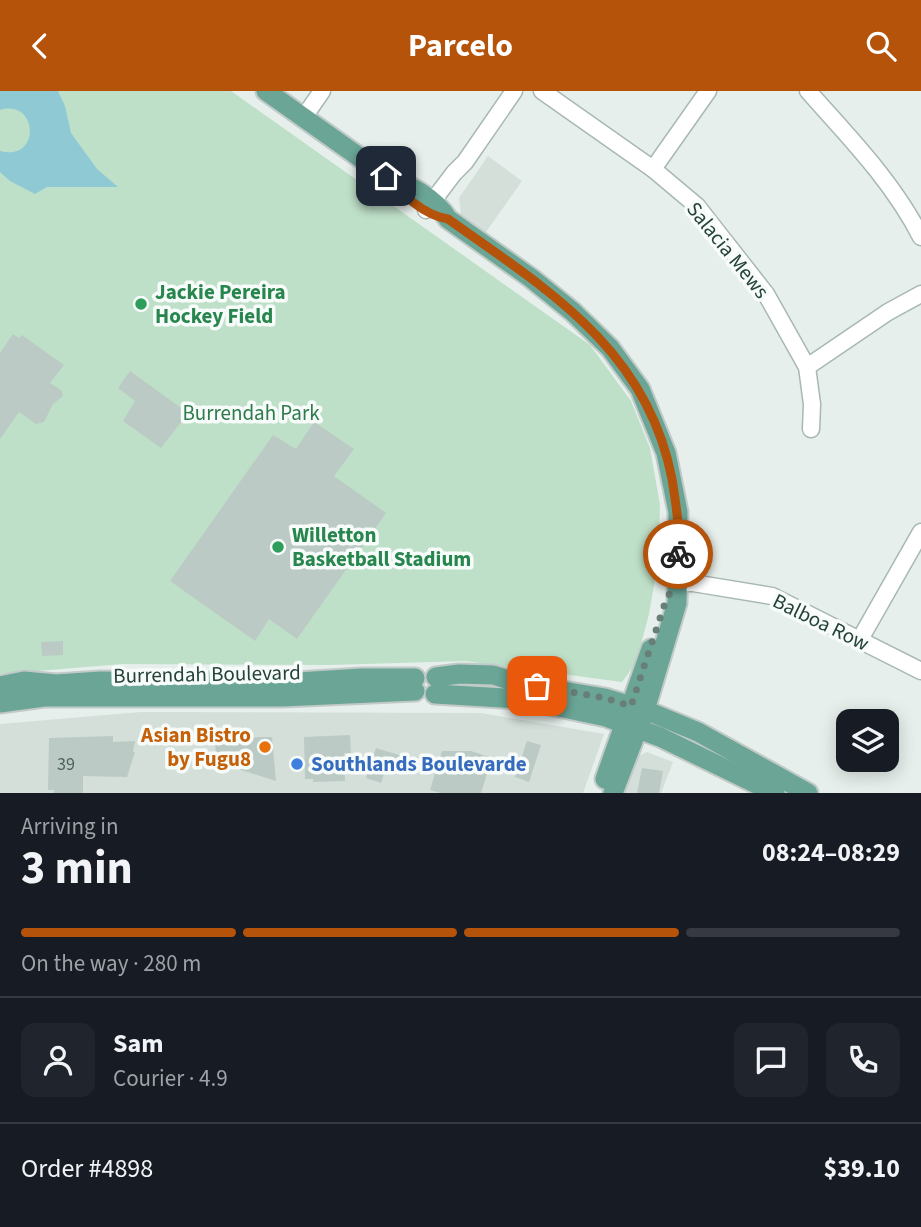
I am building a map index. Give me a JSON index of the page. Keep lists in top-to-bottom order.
{
  "streets": {
    "main road": ["Burrendah Boulevard"],
    "street": ["Salacia Mews", "Balboa Row"]
  },
  "parks": ["Burrendah Park"],
  "places": [
    "Jackie Pereira Hockey Field",
    "Willetton Basketball Stadium",
    "Asian Bistro by Fugu8",
    "Southlands Boulevarde"
  ],
  "house_numbers": ["39"],
  "page": {
    "header": "Parcelo",
    "heading": ["3 min", "Arriving in", "08:24–08:29"],
    "panel": [
      "Sam",
      "Courier · 4.9",
      "Order #4898",
      "$39.10"
    ],
    "bar": "On the way · 280 m"
  }
}
